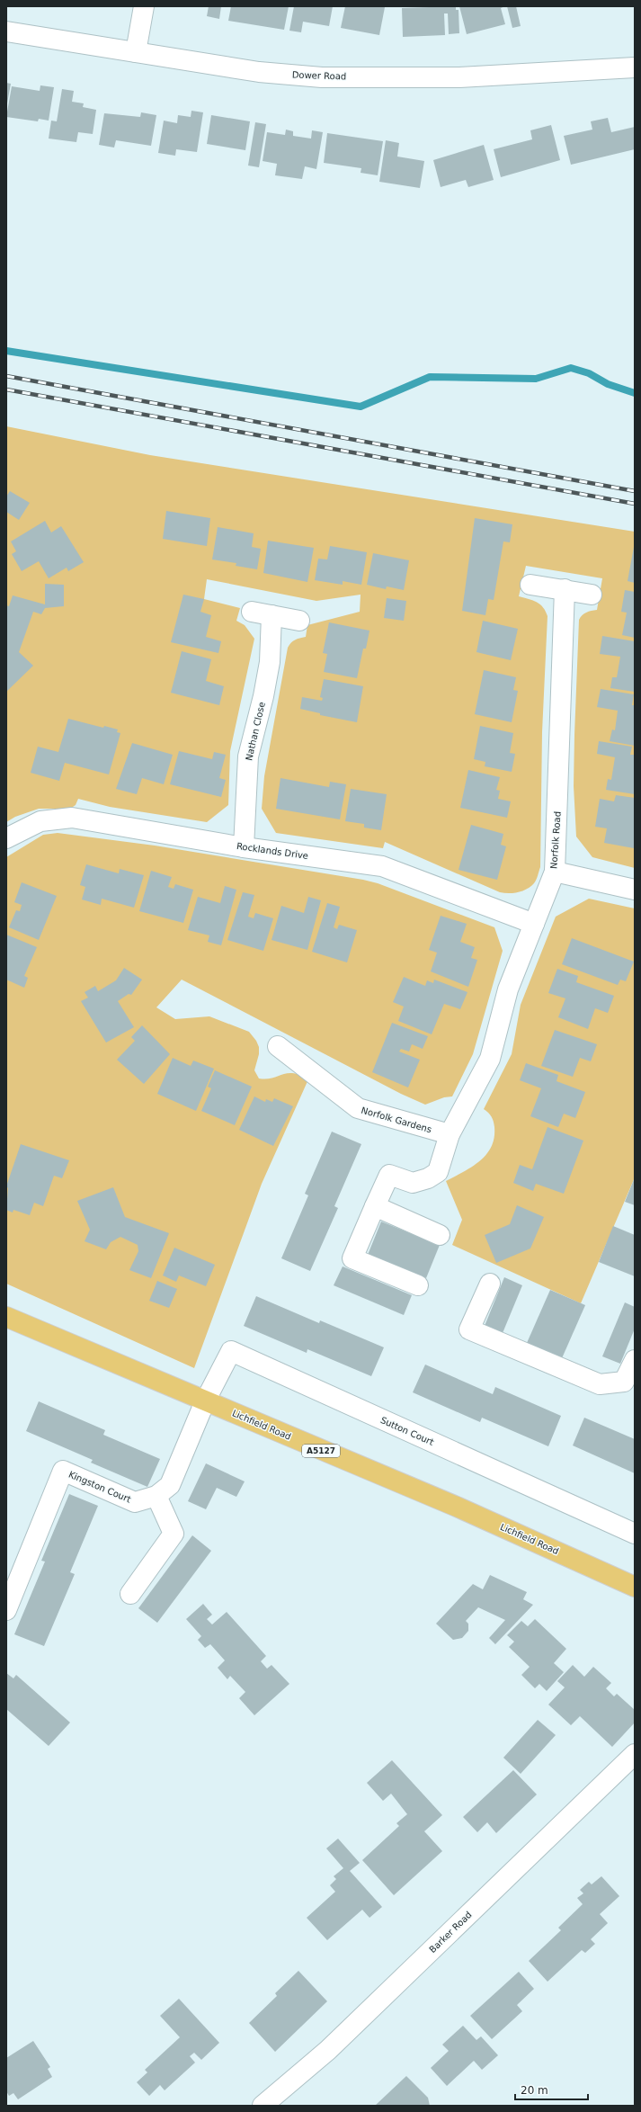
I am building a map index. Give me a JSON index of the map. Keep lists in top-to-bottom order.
{
  "streets": {
    "main road": ["Lichfield Road", "A5127"],
    "street": [
      "Dower Road",
      "Nathan Close",
      "Norfolk Road",
      "Rocklands Drive",
      "Norfolk Gardens",
      "Sutton Court",
      "Kingston Court",
      "Barker Road"
    ]
  },
  "crossings": [
    ["Nathan Close", "Rocklands Drive"],
    ["Norfolk Road", "Rocklands Drive"],
    ["Norfolk Road", "Norfolk Gardens"],
    ["Lichfield Road", "Sutton Court"],
    ["Lichfield Road", "Kingston Court"],
    ["Sutton Court", "Kingston Court"]
  ],
  "scale_bar": "20 m"
}
